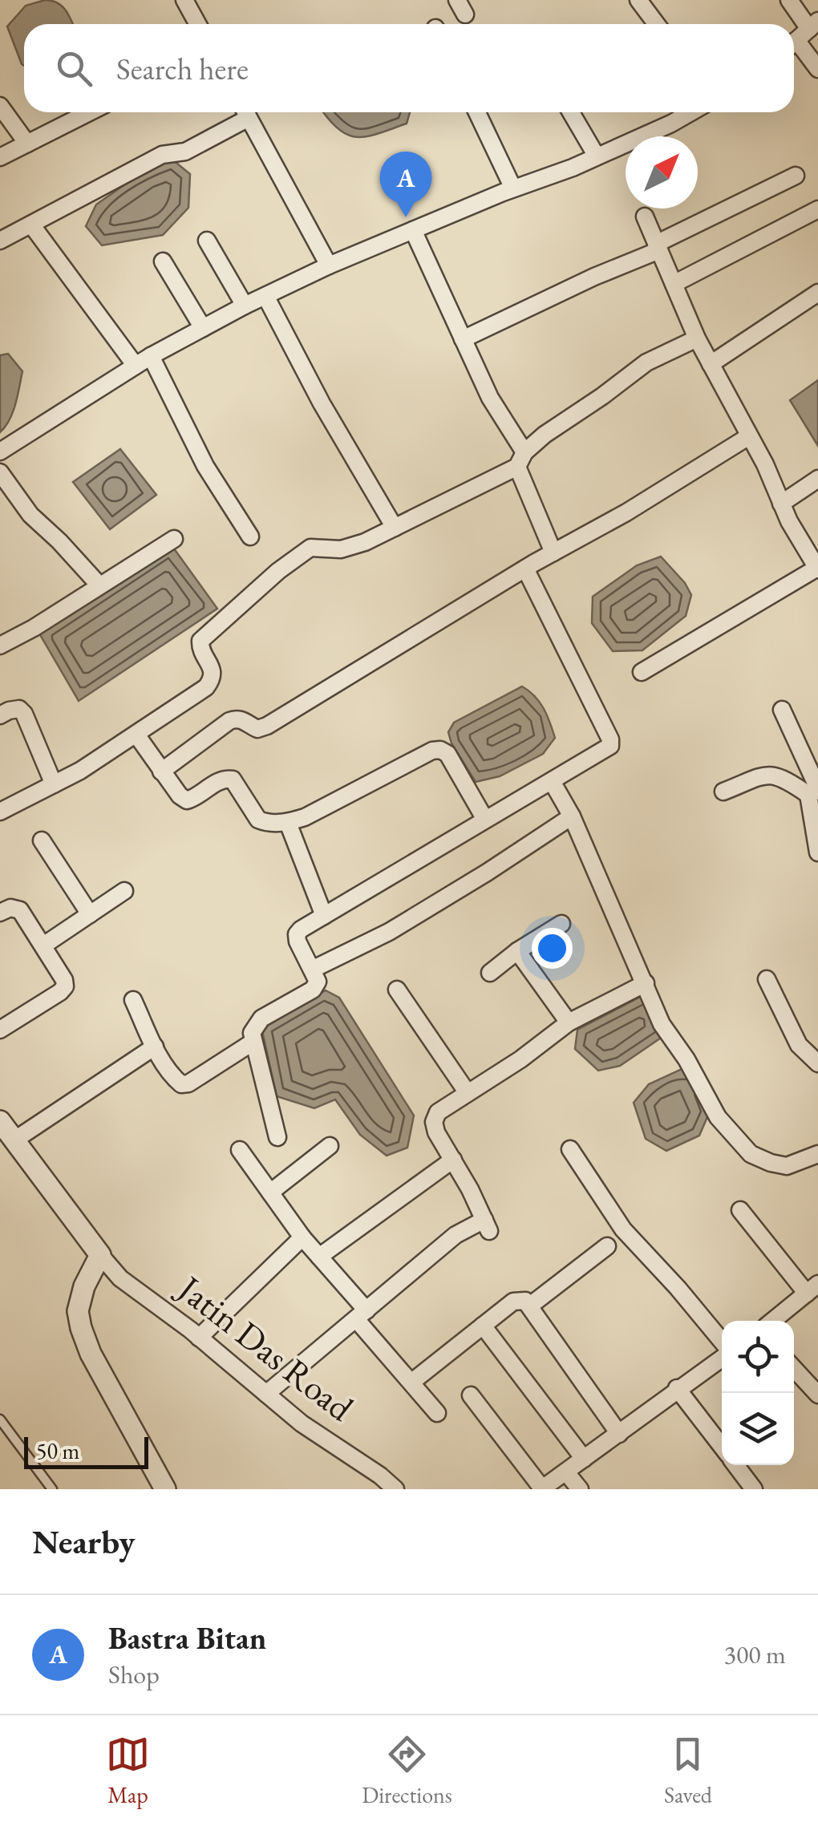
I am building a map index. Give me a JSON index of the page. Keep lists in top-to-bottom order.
{
  "streets": {
    "street": ["Jatin Das Road"]
  },
  "scale_bar": "50 m",
  "north": "top right",
  "page": {
    "search": "Search here",
    "pins": "A",
    "scale": "50 m",
    "heading": "Nearby",
    "list": [
      {
        "mark": "A",
        "name": "Bastra Bitan",
        "note": "Shop",
        "value": "300 m"
      }
    ],
    "nav": ["Map", "Directions", "Saved"]
  }
}
